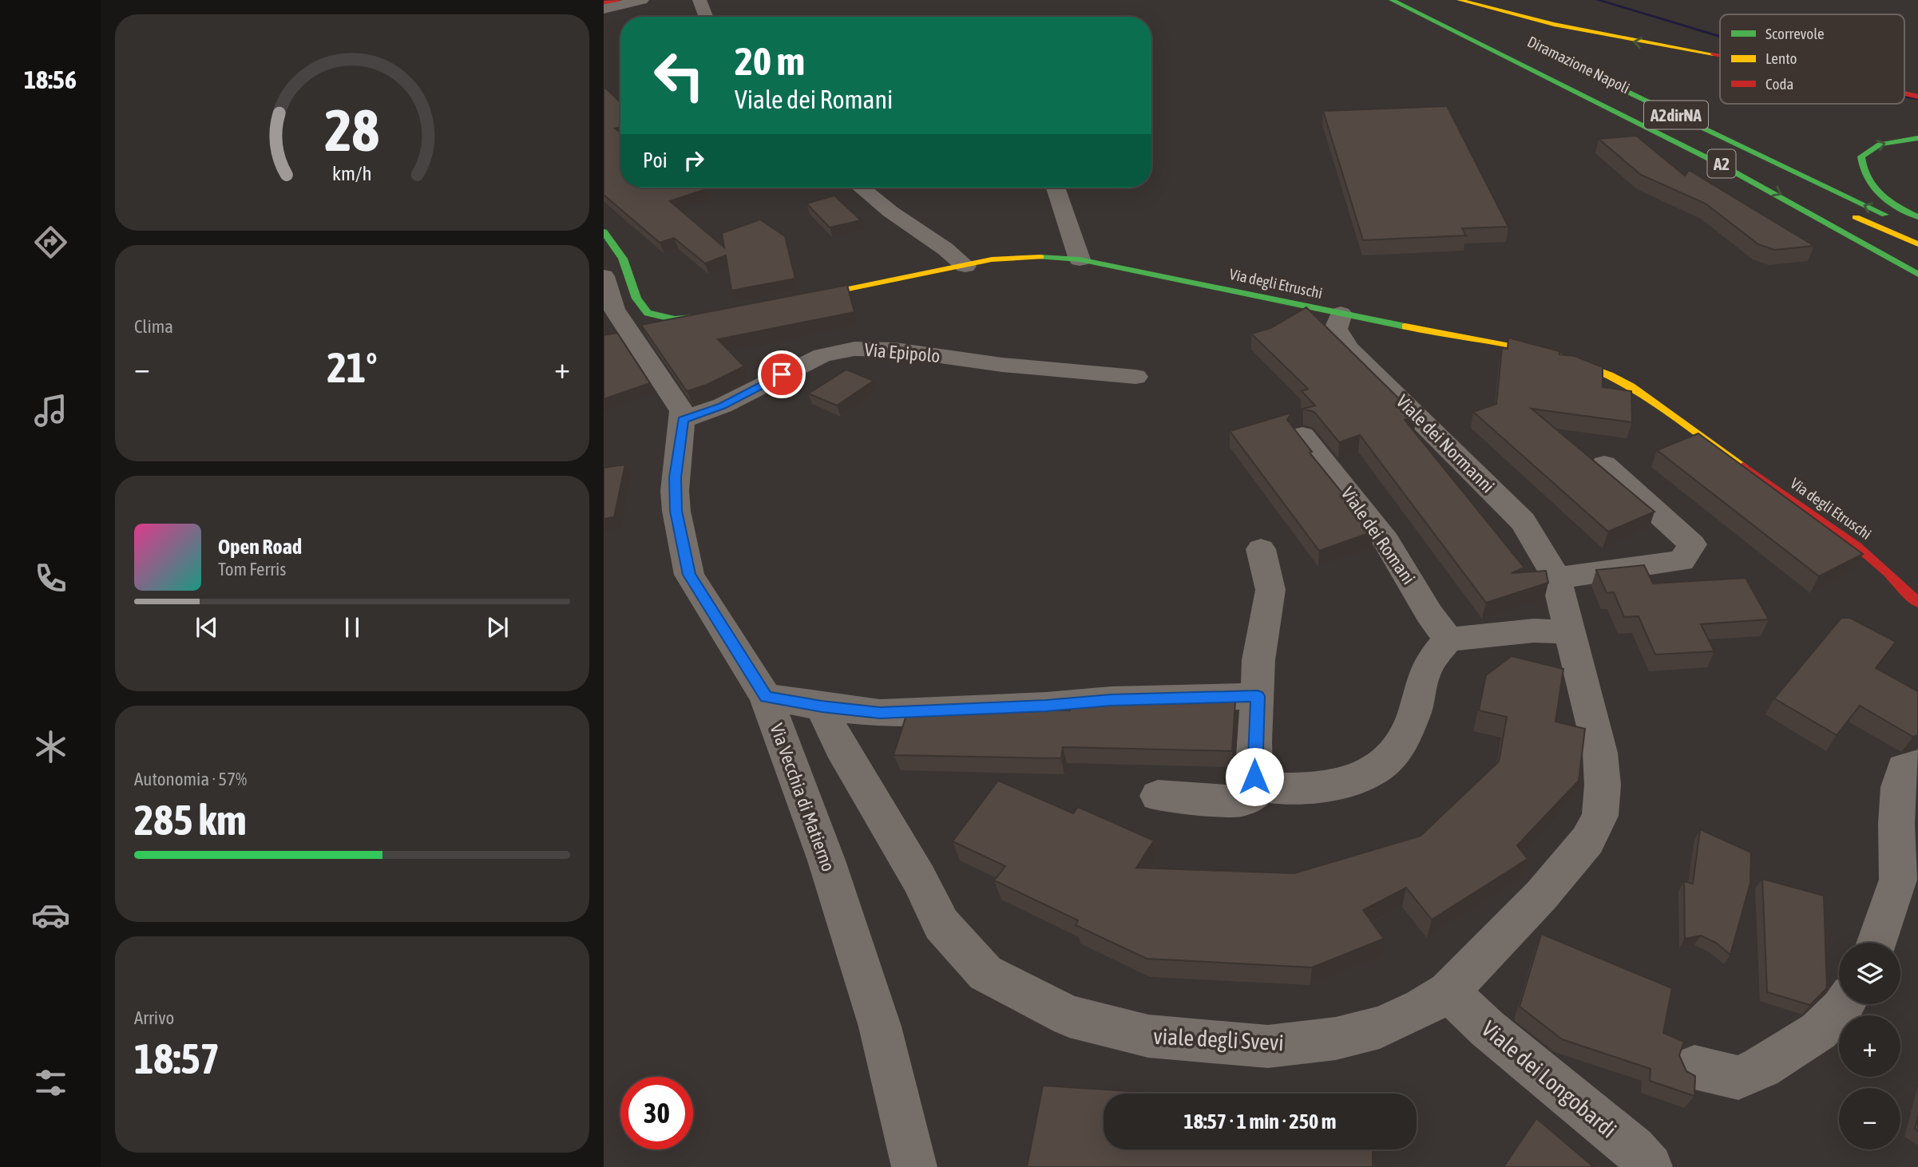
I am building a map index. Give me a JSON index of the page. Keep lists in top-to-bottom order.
{
  "streets": {
    "main road": [
      "Diramazione Napoli",
      "A2dirNA",
      "A2",
      "Via degli Etruschi"
    ],
    "street": [
      "Via Epipolo",
      "Viale dei Normanni",
      "Viale dei Romani",
      "Via Vecchia di Matierno",
      "viale degli Svevi",
      "Viale dei Longobardi"
    ]
  },
  "crossings": [
    ["Via degli Etruschi", "Viale dei Normanni"],
    ["Via Epipolo", "Via Vecchia di Matierno"],
    ["Viale dei Normanni", "viale degli Svevi"],
    ["viale degli Svevi", "Viale dei Longobardi"]
  ],
  "legend": ["Scorrevole", "Lento", "Coda"],
  "page": {
    "tabs": "18:56",
    "turn": ["20 m", "Viale dei Romani"],
    "then": "Poi",
    "tile": [
      "Clima",
      ["Autonomia · 57%", "285 km"],
      ["Arrivo", "18:57"]
    ],
    "heat": ["−", "21°", "+"],
    "song": ["Open Road", "Tom Ferris"],
    "map_buttons": ["+", "−"],
    "limit": "30",
    "trip": "18:57 · 1 min · 250 m",
    "gauge": ["28", "km/h"]
  }
}
